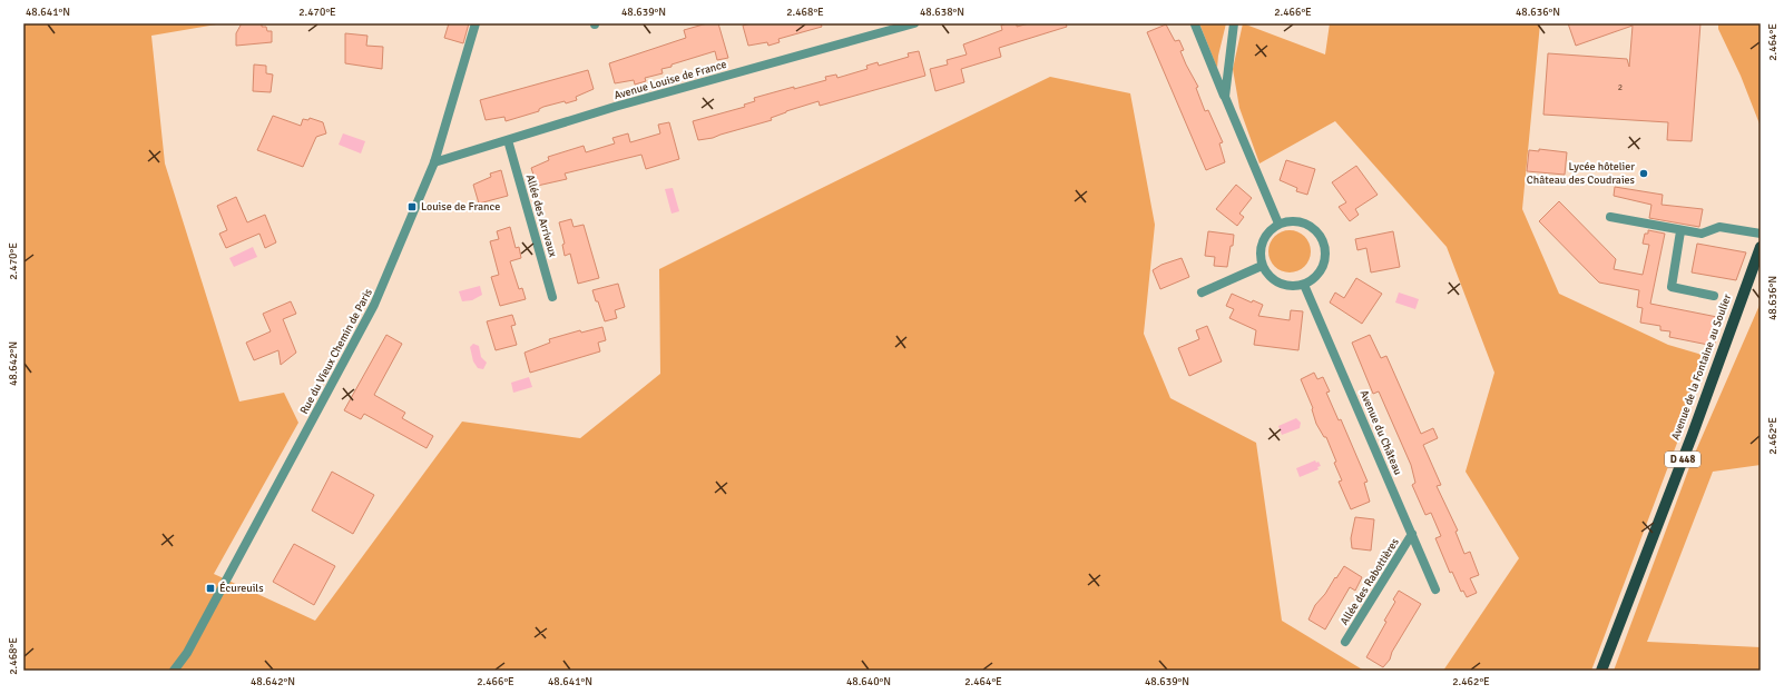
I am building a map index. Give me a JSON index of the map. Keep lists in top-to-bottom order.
{
  "streets": {
    "main road": ["Avenue de la Fontaine au Soulier", "D 448"],
    "street": [
      "Avenue Louise de France",
      "Allée des Arrivaux",
      "Rue du Vieux Chemin de Paris",
      "Avenue du Château",
      "Allée des Rabottières"
    ]
  },
  "crossings": [
    ["Avenue Louise de France", "Allée des Arrivaux"],
    ["Avenue Louise de France", "Rue du Vieux Chemin de Paris"],
    ["Avenue du Château", "Allée des Rabottières"]
  ],
  "places": {
    "other": ["Lycée hôtelier Château des Coudraies"],
    "transit": ["Louise de France", "Écureuils"]
  },
  "house_numbers": ["2"],
  "coordinates": [
    "48.641°N",
    "2.470°E",
    "48.639°N",
    "2.468°E",
    "48.638°N",
    "2.466°E",
    "48.636°N",
    "2.464°E",
    "48.642°N",
    "2.462°E",
    "48.640°N"
  ]
}
